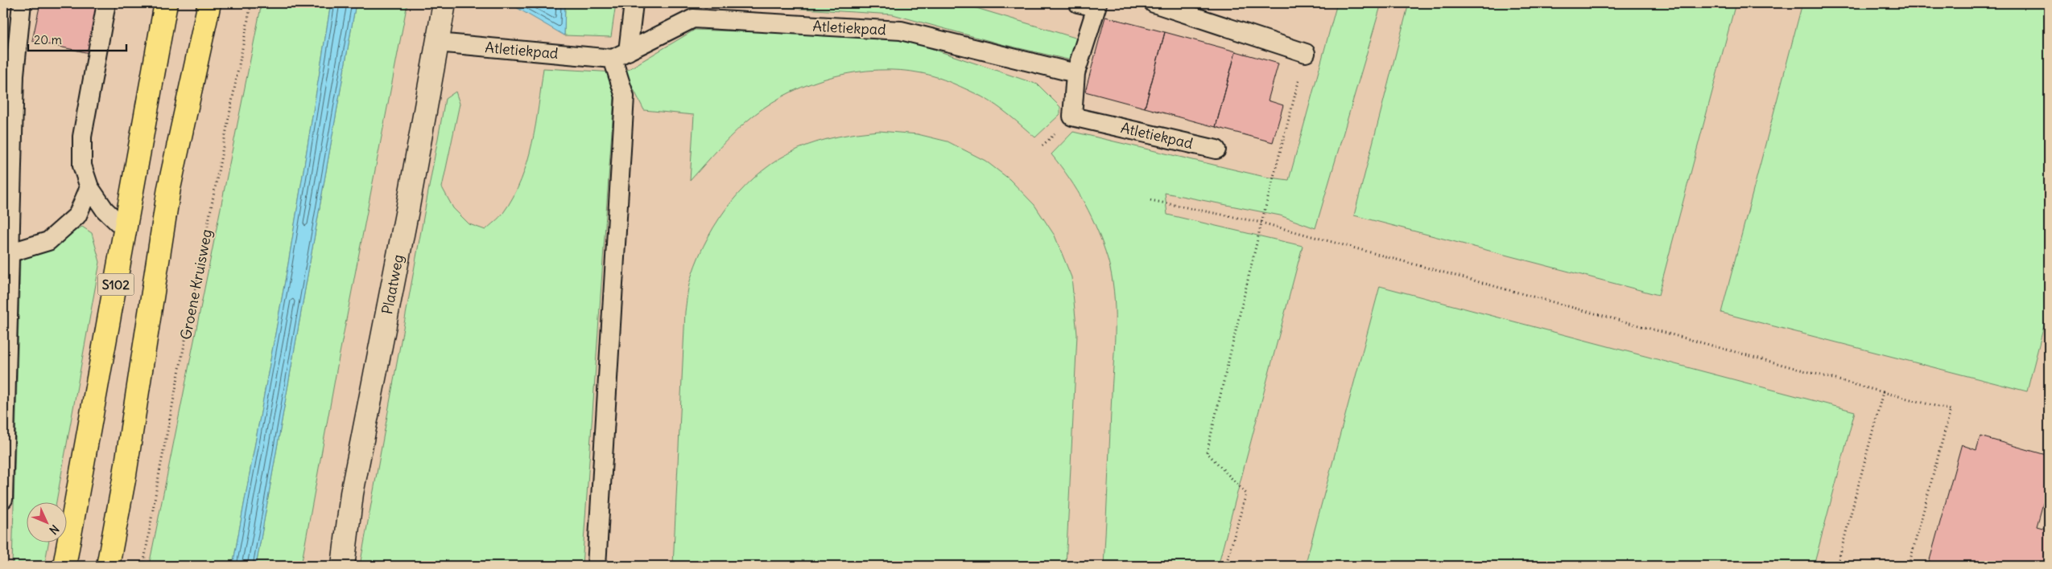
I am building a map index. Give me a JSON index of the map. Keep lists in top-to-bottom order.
{
  "streets": {
    "main road": ["S102"],
    "street": ["Plaatweg"],
    "lane": ["Atletiekpad"],
    "path": ["Groene Kruisweg"]
  },
  "crossings": [
    ["Atletiekpad", "Plaatweg"]
  ],
  "scale_bar": "20 m",
  "north": "bottom right"
}
